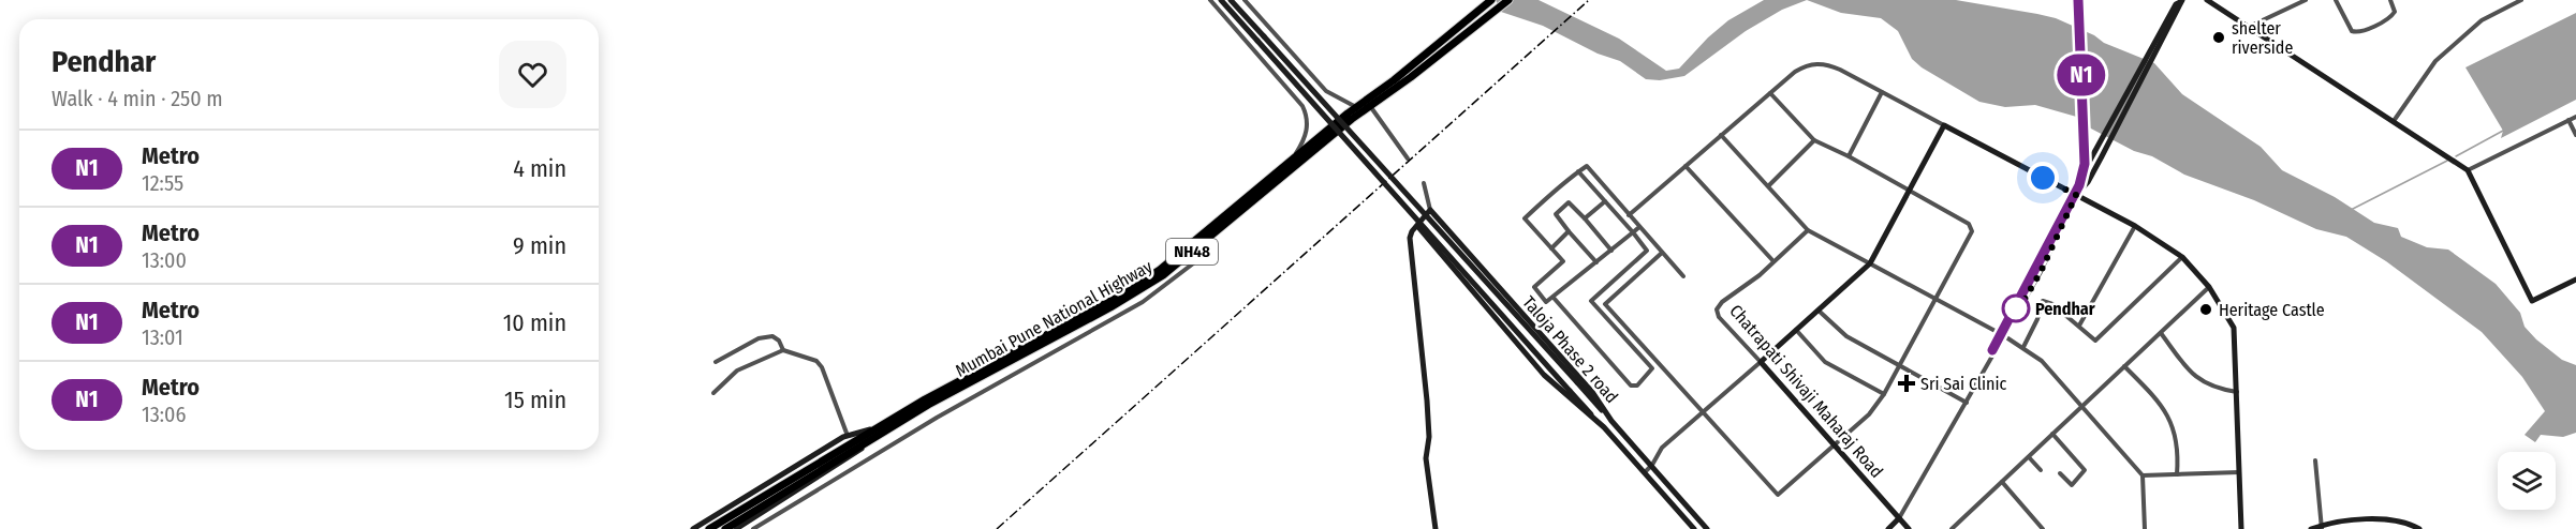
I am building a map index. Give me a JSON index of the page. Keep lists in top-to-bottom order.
{
  "streets": {
    "highway": ["NH48", "Mumbai Pune National Highway"],
    "street": ["Taloja Phase 2 road", "Chatrapati Shivaji Maharaj Road"]
  },
  "crossings": [
    ["NH48", "Mumbai Pune National Highway"]
  ],
  "places": {
    "other": ["shelter riverside", "Pendhar", "Heritage Castle"],
    "health": ["Sri Sai Clinic"]
  },
  "lines": ["metro line N1"],
  "page": {
    "on_map": "N1",
    "heading": ["Pendhar", "Walk · 4 min · 250 m"],
    "list": [
      {
        "mark": "N1",
        "name": "Metro",
        "note": "12:55",
        "value": "4 min"
      },
      {
        "mark": "N1",
        "name": "Metro",
        "note": "13:00",
        "value": "9 min"
      },
      {
        "mark": "N1",
        "name": "Metro",
        "note": "13:01",
        "value": "10 min"
      },
      {
        "mark": "N1",
        "name": "Metro",
        "note": "13:06",
        "value": "15 min"
      }
    ]
  }
}
